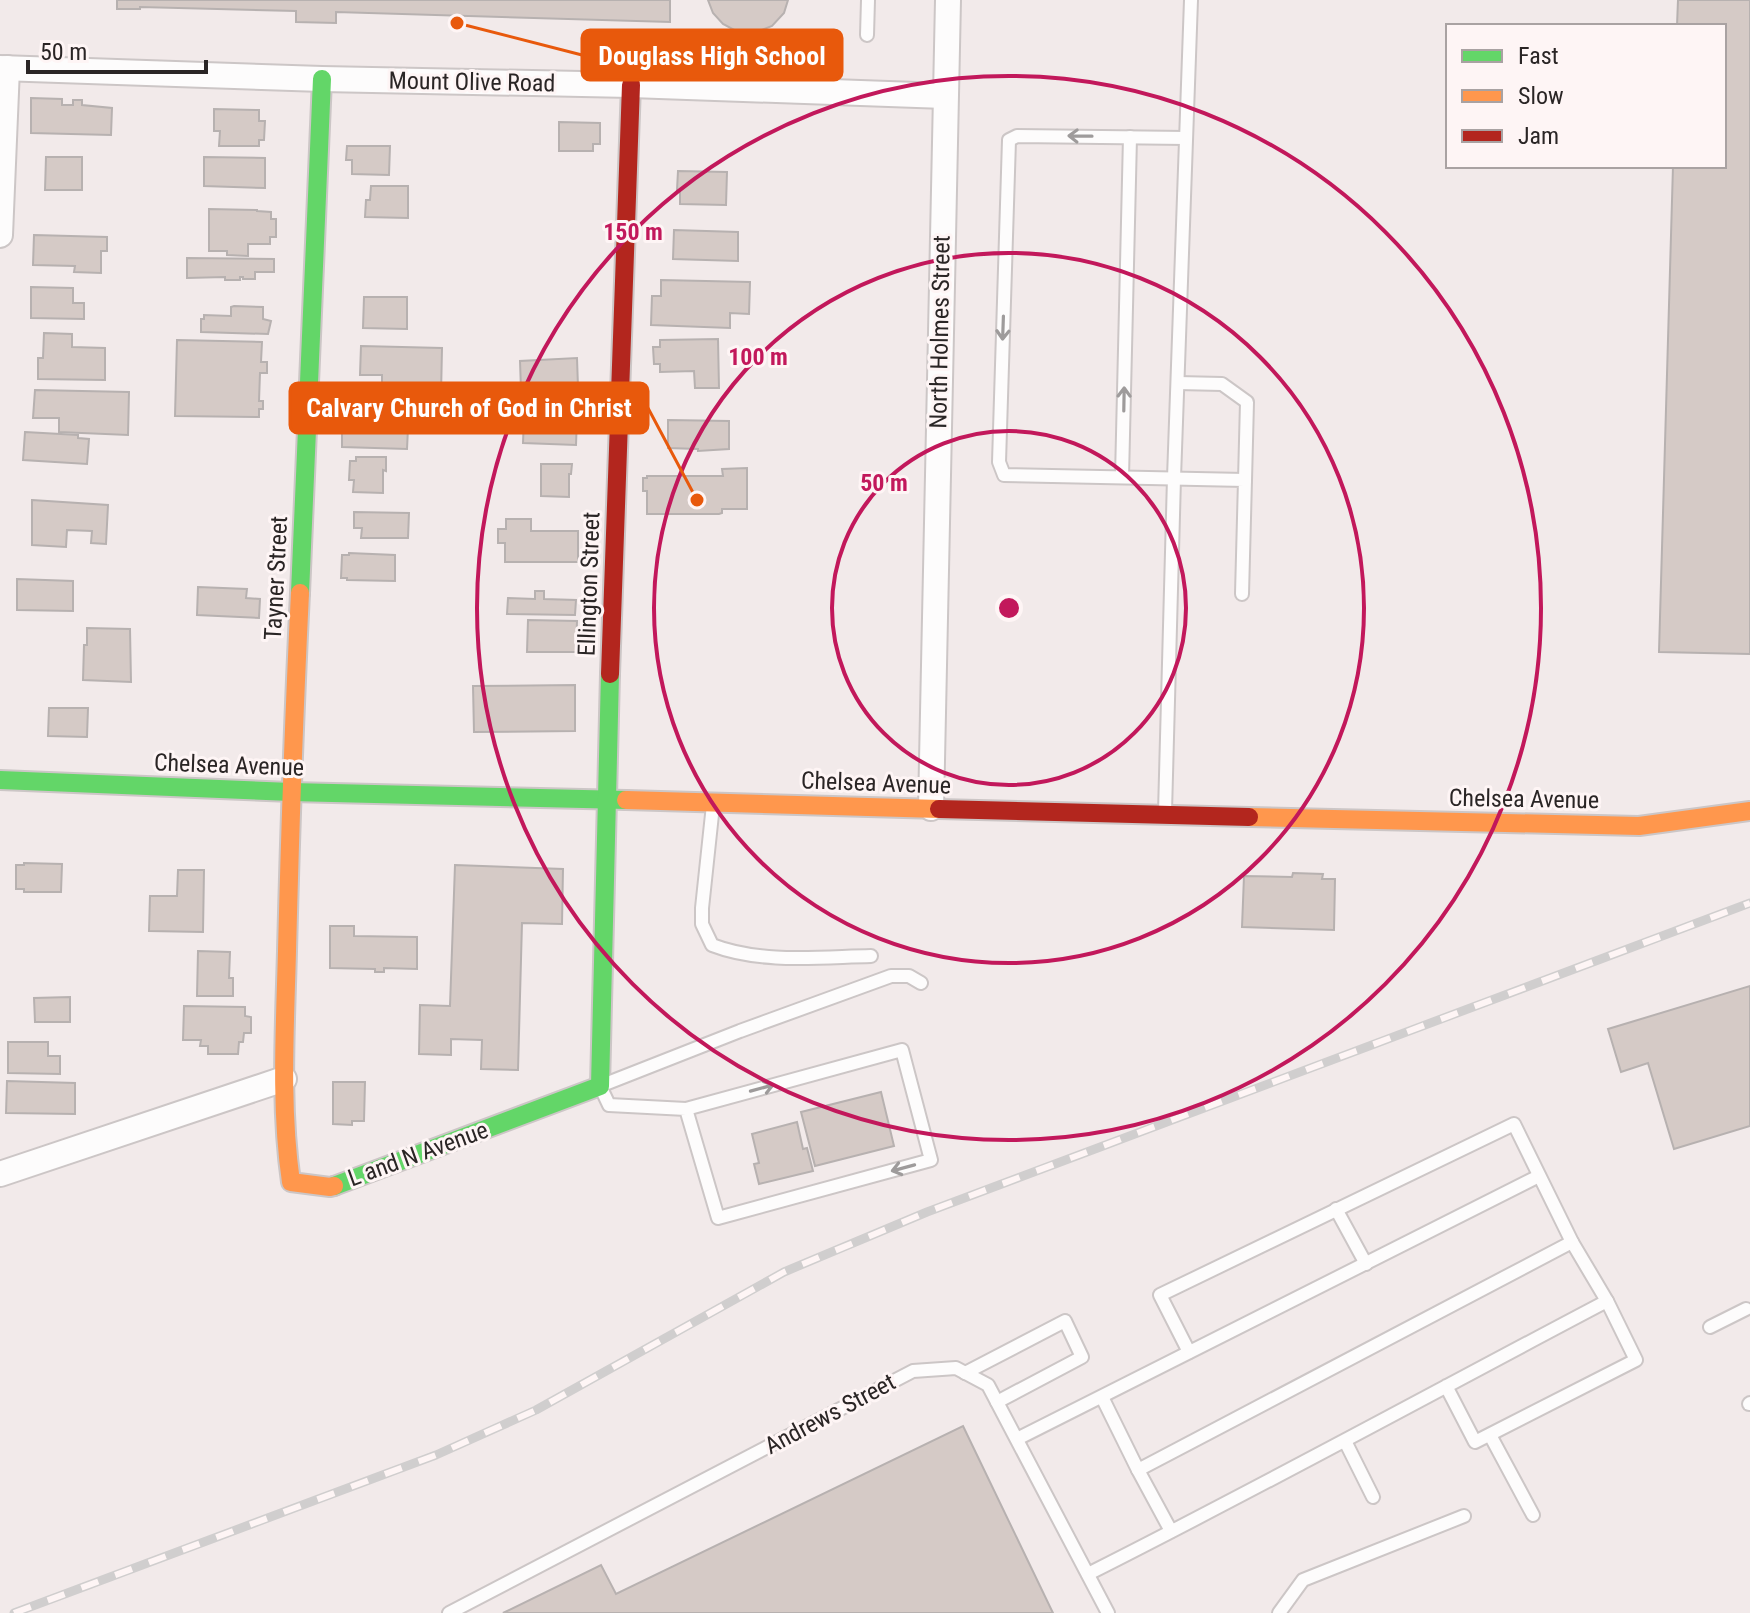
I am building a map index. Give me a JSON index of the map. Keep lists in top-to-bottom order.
{
  "streets": {
    "street": [
      "Mount Olive Road",
      "North Holmes Street",
      "Tayner Street",
      "Ellington Street",
      "Chelsea Avenue",
      "L and N Avenue"
    ],
    "lane": ["Andrews Street"]
  },
  "crossings": [
    ["Mount Olive Road", "North Holmes Street"],
    ["Mount Olive Road", "Tayner Street"],
    ["Mount Olive Road", "Ellington Street"],
    ["North Holmes Street", "Chelsea Avenue"],
    ["Tayner Street", "Chelsea Avenue"],
    ["Tayner Street", "L and N Avenue"],
    ["Ellington Street", "Chelsea Avenue"],
    ["Ellington Street", "L and N Avenue"]
  ],
  "places": ["Douglass High School", "Calvary Church of God in Christ"],
  "legend": ["Fast", "Slow", "Jam"],
  "scale_bar": "50 m",
  "rings": ["150 m", "100 m", "50 m"]
}
